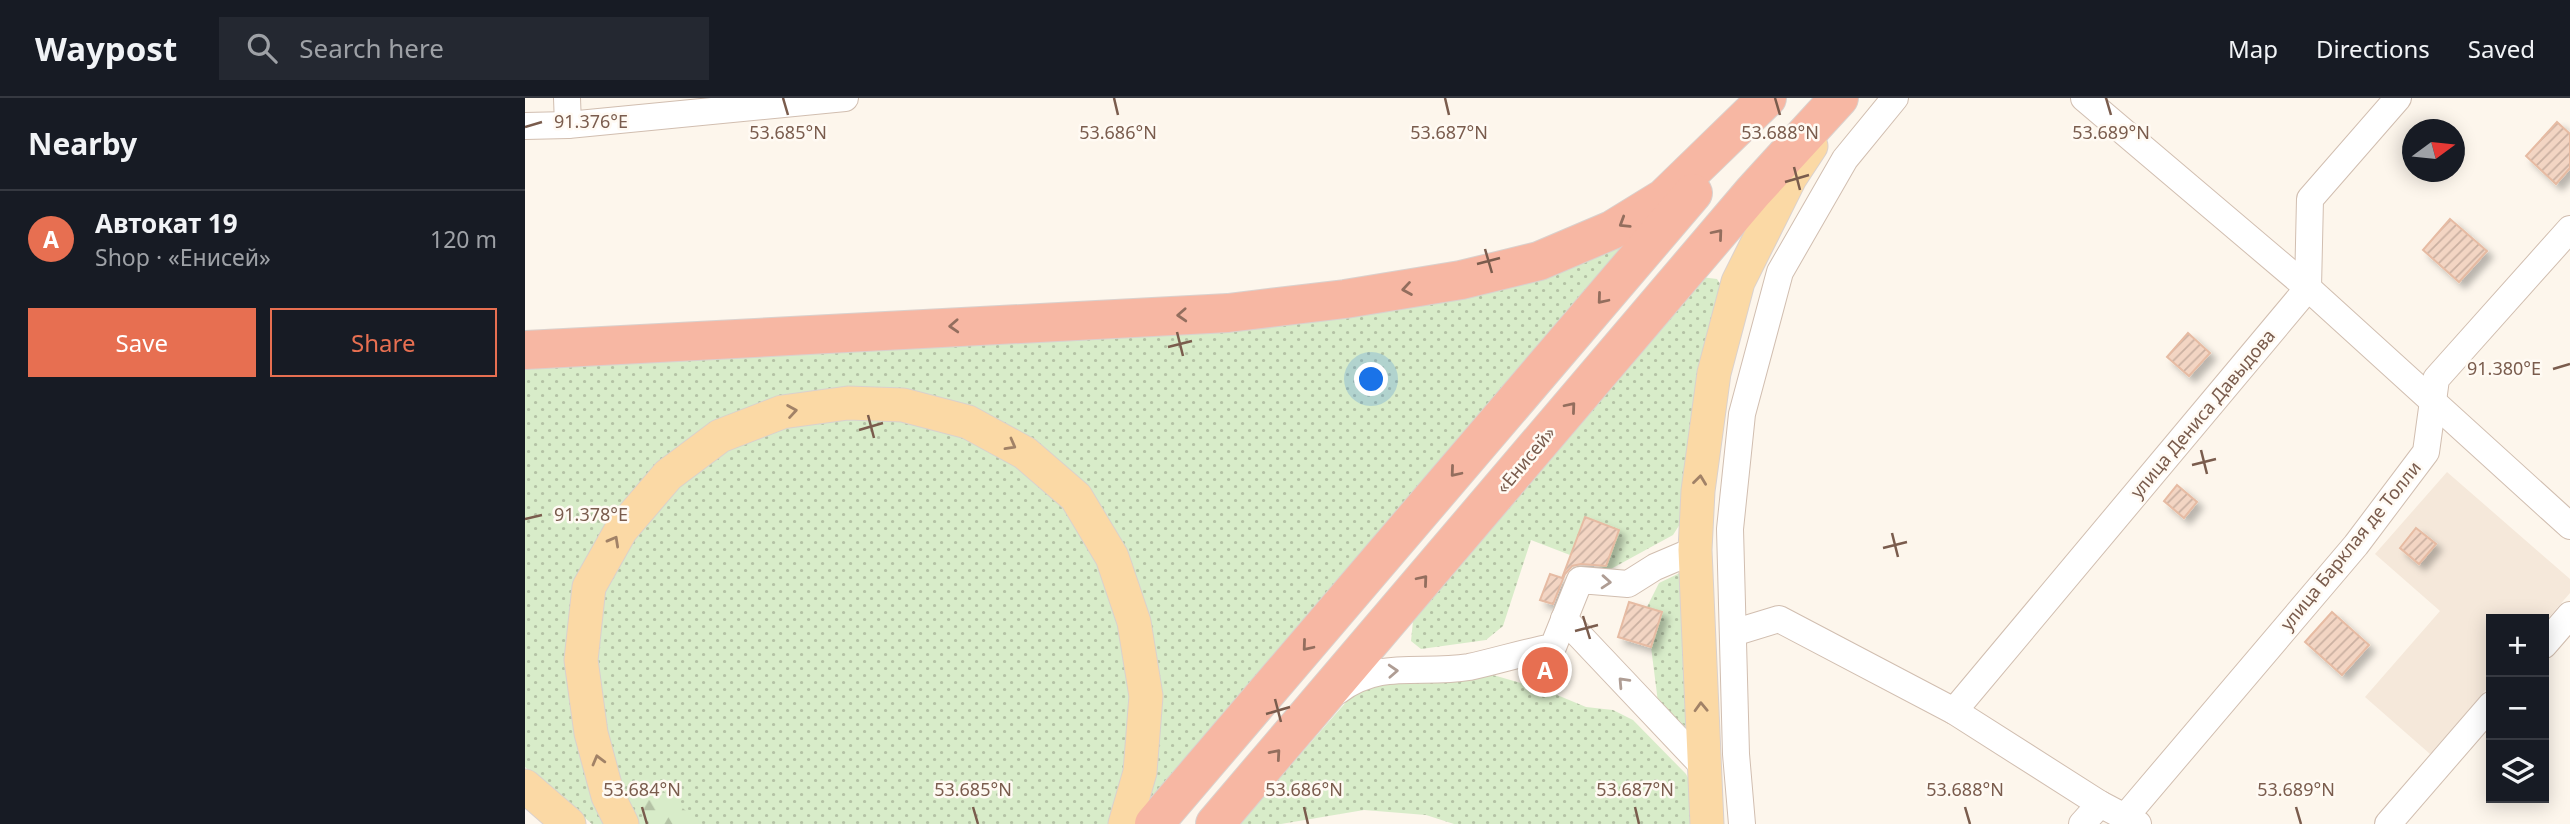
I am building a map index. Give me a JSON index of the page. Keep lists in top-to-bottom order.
{
  "streets": {
    "highway": ["«Енисей»"],
    "street": ["улица Дениса Давыдова", "улица Барклая де Толли"]
  },
  "north": "right",
  "page": {
    "header": "Waypost",
    "search": "Search here",
    "nav": ["Map", "Directions", "Saved"],
    "heading": "Nearby",
    "list": [
      {
        "mark": "A",
        "name": "Автокат 19",
        "note": "Shop · «Енисей»",
        "value": "120 m"
      }
    ],
    "buttons": ["Save", "Share"],
    "map_buttons": ["+", "−"],
    "pins": "A"
  },
  "coordinates": [
    "91.376°E",
    "53.685°N",
    "53.686°N",
    "53.688°N",
    "53.689°N",
    "53.687°N",
    "91.380°E",
    "91.378°E",
    "53.684°N"
  ]
}
